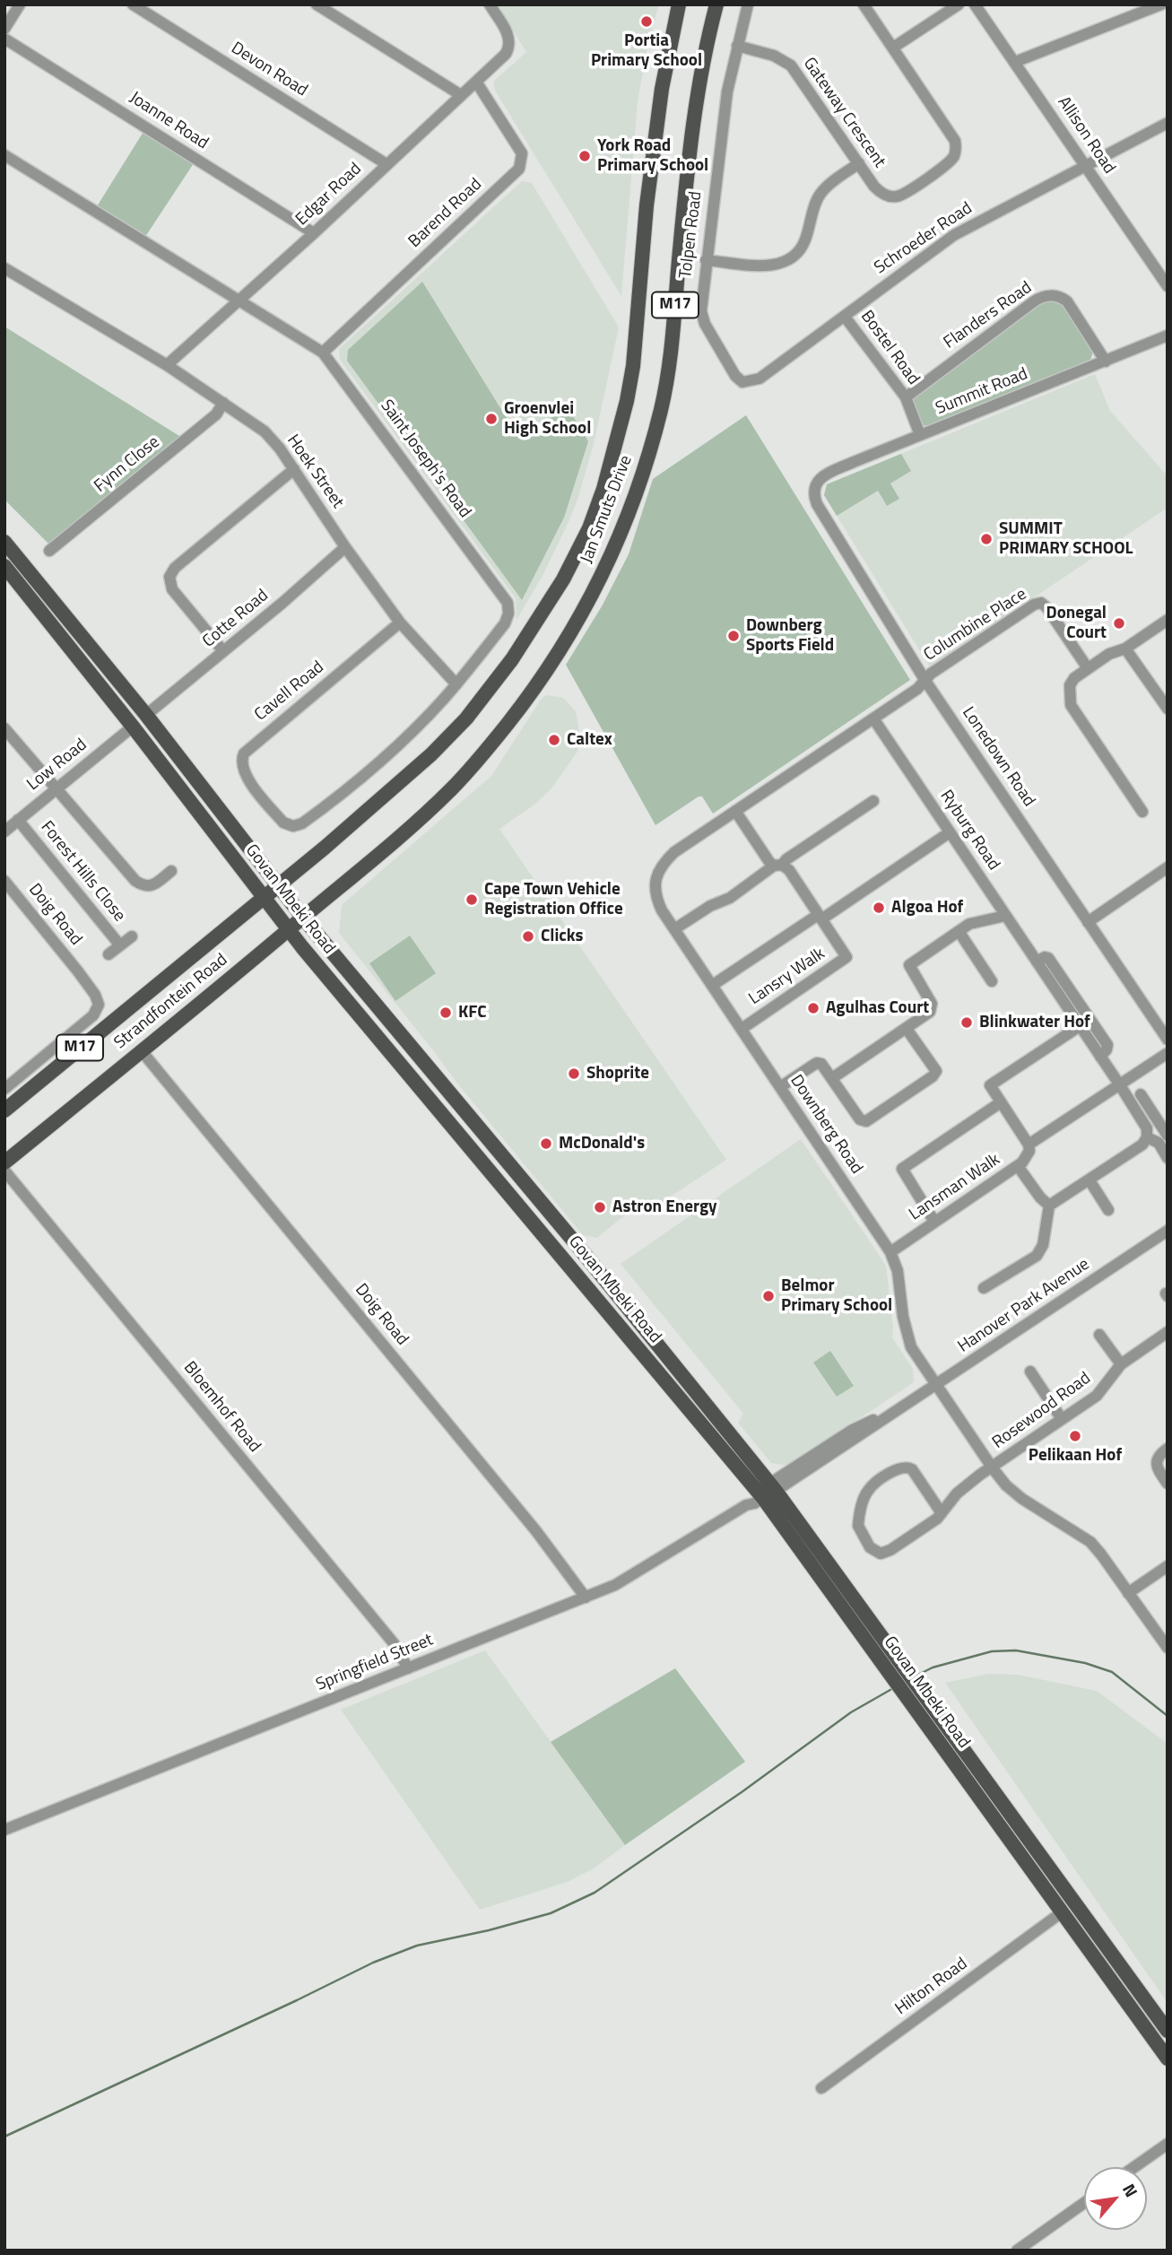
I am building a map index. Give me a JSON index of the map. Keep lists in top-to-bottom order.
{
  "streets": {
    "main road": [
      "M17",
      "Jan Smuts Drive",
      "Govan Mbeki Road",
      "Strandfontein Road"
    ],
    "street": [
      "Devon Road",
      "Gateway Crescent",
      "Joanne Road",
      "Allison Road",
      "Edgar Road",
      "Barend Road",
      "Tolpen Road",
      "Schroeder Road",
      "Flanders Road",
      "Bostel Road",
      "Summit Road",
      "Saint Joseph's Road",
      "Fynn Close",
      "Hoek Street",
      "Cotte Road",
      "Columbine Place",
      "Cavell Road",
      "Lonedown Road",
      "Low Road",
      "Ryburg Road",
      "Forest Hills Close",
      "Doig Road",
      "Lansry Walk",
      "Downberg Road",
      "Lansman Walk",
      "Hanover Park Avenue",
      "Bloemhof Road",
      "Rosewood Road",
      "Springfield Street",
      "Hilton Road"
    ]
  },
  "crossings": [
    ["Devon Road", "Edgar Road"],
    ["Gateway Crescent", "Tolpen Road"],
    ["Joanne Road", "Edgar Road"],
    ["Allison Road", "Schroeder Road"],
    ["Edgar Road", "Barend Road"],
    ["Edgar Road", "Saint Joseph's Road"],
    ["Edgar Road", "Hoek Street"],
    ["Barend Road", "Saint Joseph's Road"],
    ["Tolpen Road", "Schroeder Road"],
    ["Schroeder Road", "Bostel Road"],
    ["Flanders Road", "Bostel Road"],
    ["Flanders Road", "Summit Road"],
    ["Bostel Road", "Summit Road"],
    ["Summit Road", "Lonedown Road"],
    ["Saint Joseph's Road", "Hoek Street"],
    ["Saint Joseph's Road", "Cavell Road"],
    ["Fynn Close", "Hoek Street"],
    ["Hoek Street", "Cotte Road"],
    ["Hoek Street", "Cavell Road"],
    ["Jan Smuts Drive", "Govan Mbeki Road"],
    ["Jan Smuts Drive", "Strandfontein Road"],
    ["Cotte Road", "Govan Mbeki Road"],
    ["Columbine Place", "Lonedown Road"],
    ["Columbine Place", "Downberg Road"],
    ["Lonedown Road", "Downberg Road"],
    ["Low Road", "Forest Hills Close"],
    ["Low Road", "Govan Mbeki Road"],
    ["Ryburg Road", "Lansry Walk"],
    ["Ryburg Road", "Downberg Road"],
    ["Govan Mbeki Road", "Strandfontein Road"],
    ["Govan Mbeki Road", "Hanover Park Avenue"],
    ["Govan Mbeki Road", "Springfield Street"],
    ["Govan Mbeki Road", "Hilton Road"],
    ["Doig Road", "Springfield Street"],
    ["Lansry Walk", "Downberg Road"],
    ["Downberg Road", "Lansman Walk"],
    ["Downberg Road", "Hanover Park Avenue"],
    ["Downberg Road", "Rosewood Road"],
    ["Hanover Park Avenue", "Springfield Street"],
    ["Bloemhof Road", "Springfield Street"]
  ],
  "places": [
    "Portia Primary School",
    "York Road Primary School",
    "Groenvlei High School",
    "SUMMIT PRIMARY SCHOOL",
    "Donegal Court",
    "Downberg Sports Field",
    "Caltex",
    "Cape Town Vehicle Registration Office",
    "Algoa Hof",
    "Clicks",
    "Agulhas Court",
    "KFC",
    "Blinkwater Hof",
    "Shoprite",
    "McDonald's",
    "Astron Energy",
    "Belmor Primary School",
    "Pelikaan Hof"
  ],
  "north": "top right"
}
